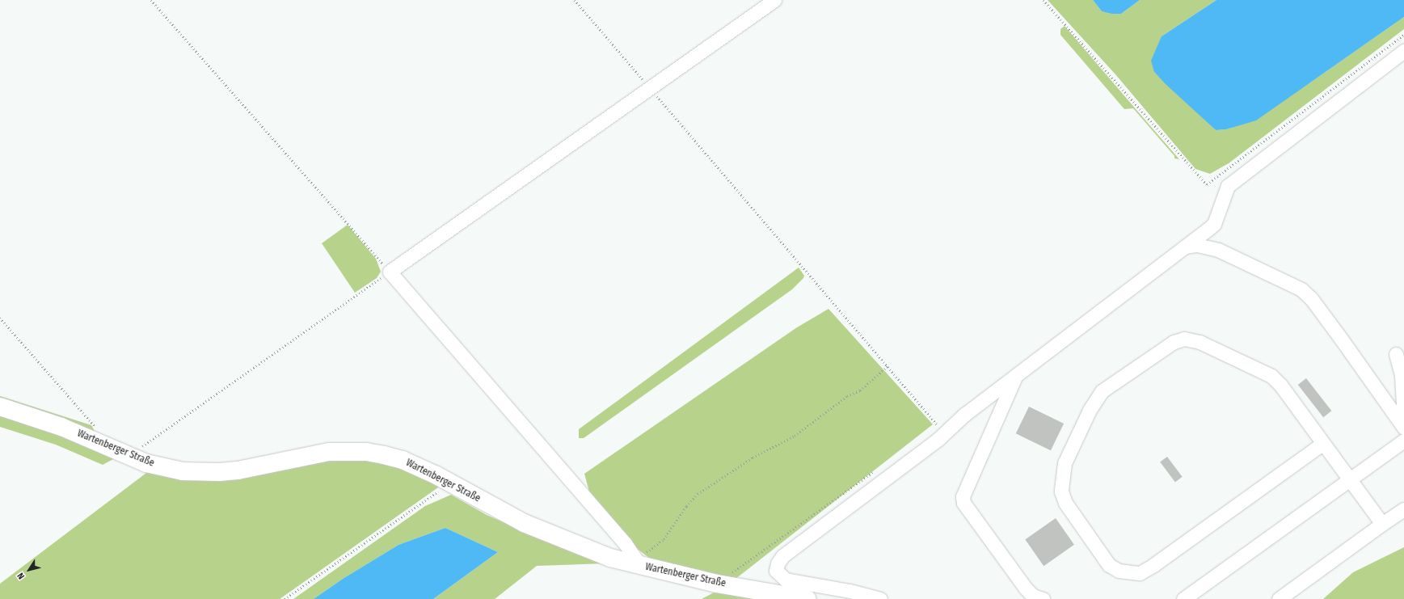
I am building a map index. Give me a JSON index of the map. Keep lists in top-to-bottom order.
{
  "streets": {
    "main road": ["Wartenberger Straße"]
  },
  "north": "bottom left"
}
